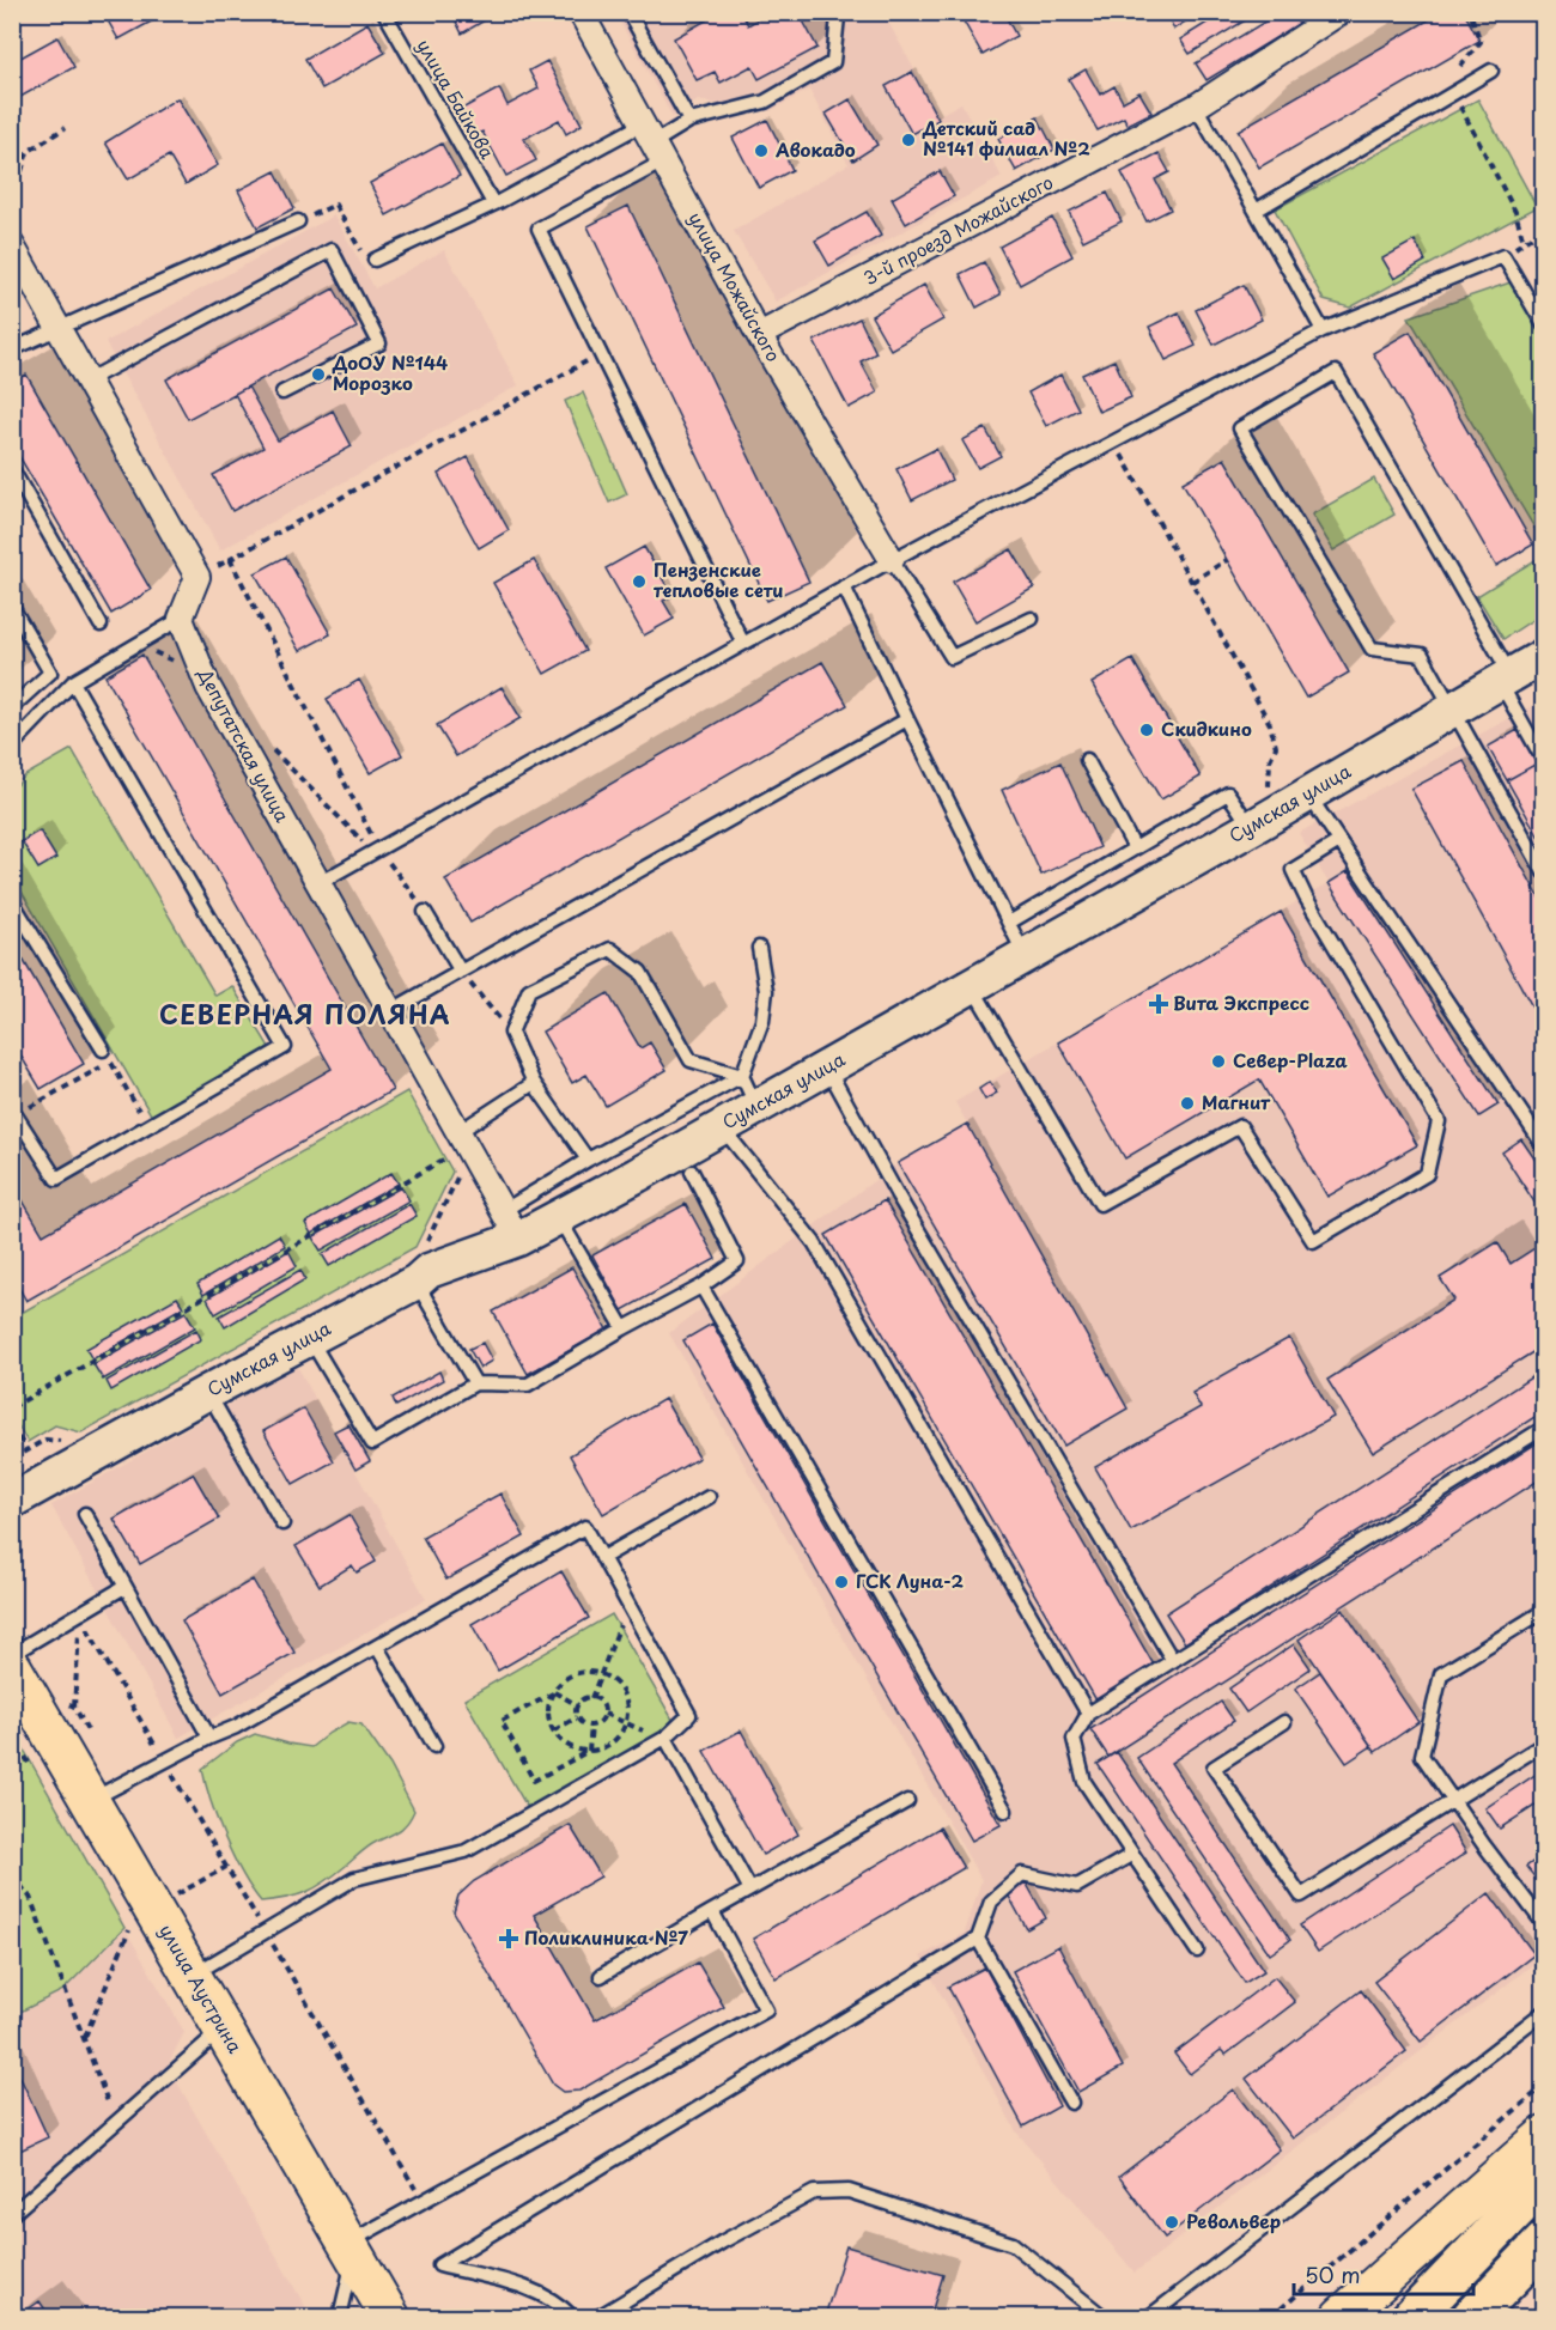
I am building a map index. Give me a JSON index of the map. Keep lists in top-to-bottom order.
{
  "streets": {
    "main road": ["улица Аустрина"],
    "street": [
      "3-й проезд Можайского",
      "улица Можайского",
      "Депутатская улица",
      "Сумская улица"
    ],
    "lane": ["улица Байкова"]
  },
  "crossings": [
    ["3-й проезд Можайского", "улица Можайского"],
    ["Депутатская улица", "Сумская улица"]
  ],
  "districts": ["СЕВЕРНАЯ ПОЛЯНА"],
  "places": {
    "other": [
      "Детский сад №141 филиал №2",
      "Авокадо",
      "ДоОУ №144 Морозко",
      "Пензенские тепловые сети",
      "Скидкино",
      "Север-Plaza",
      "Магнит",
      "ГСК Луна-2",
      "Револьвер"
    ],
    "health": ["Вита Экспресс", "Поликлиника №7"]
  },
  "scale_bar": "50 m"
}
